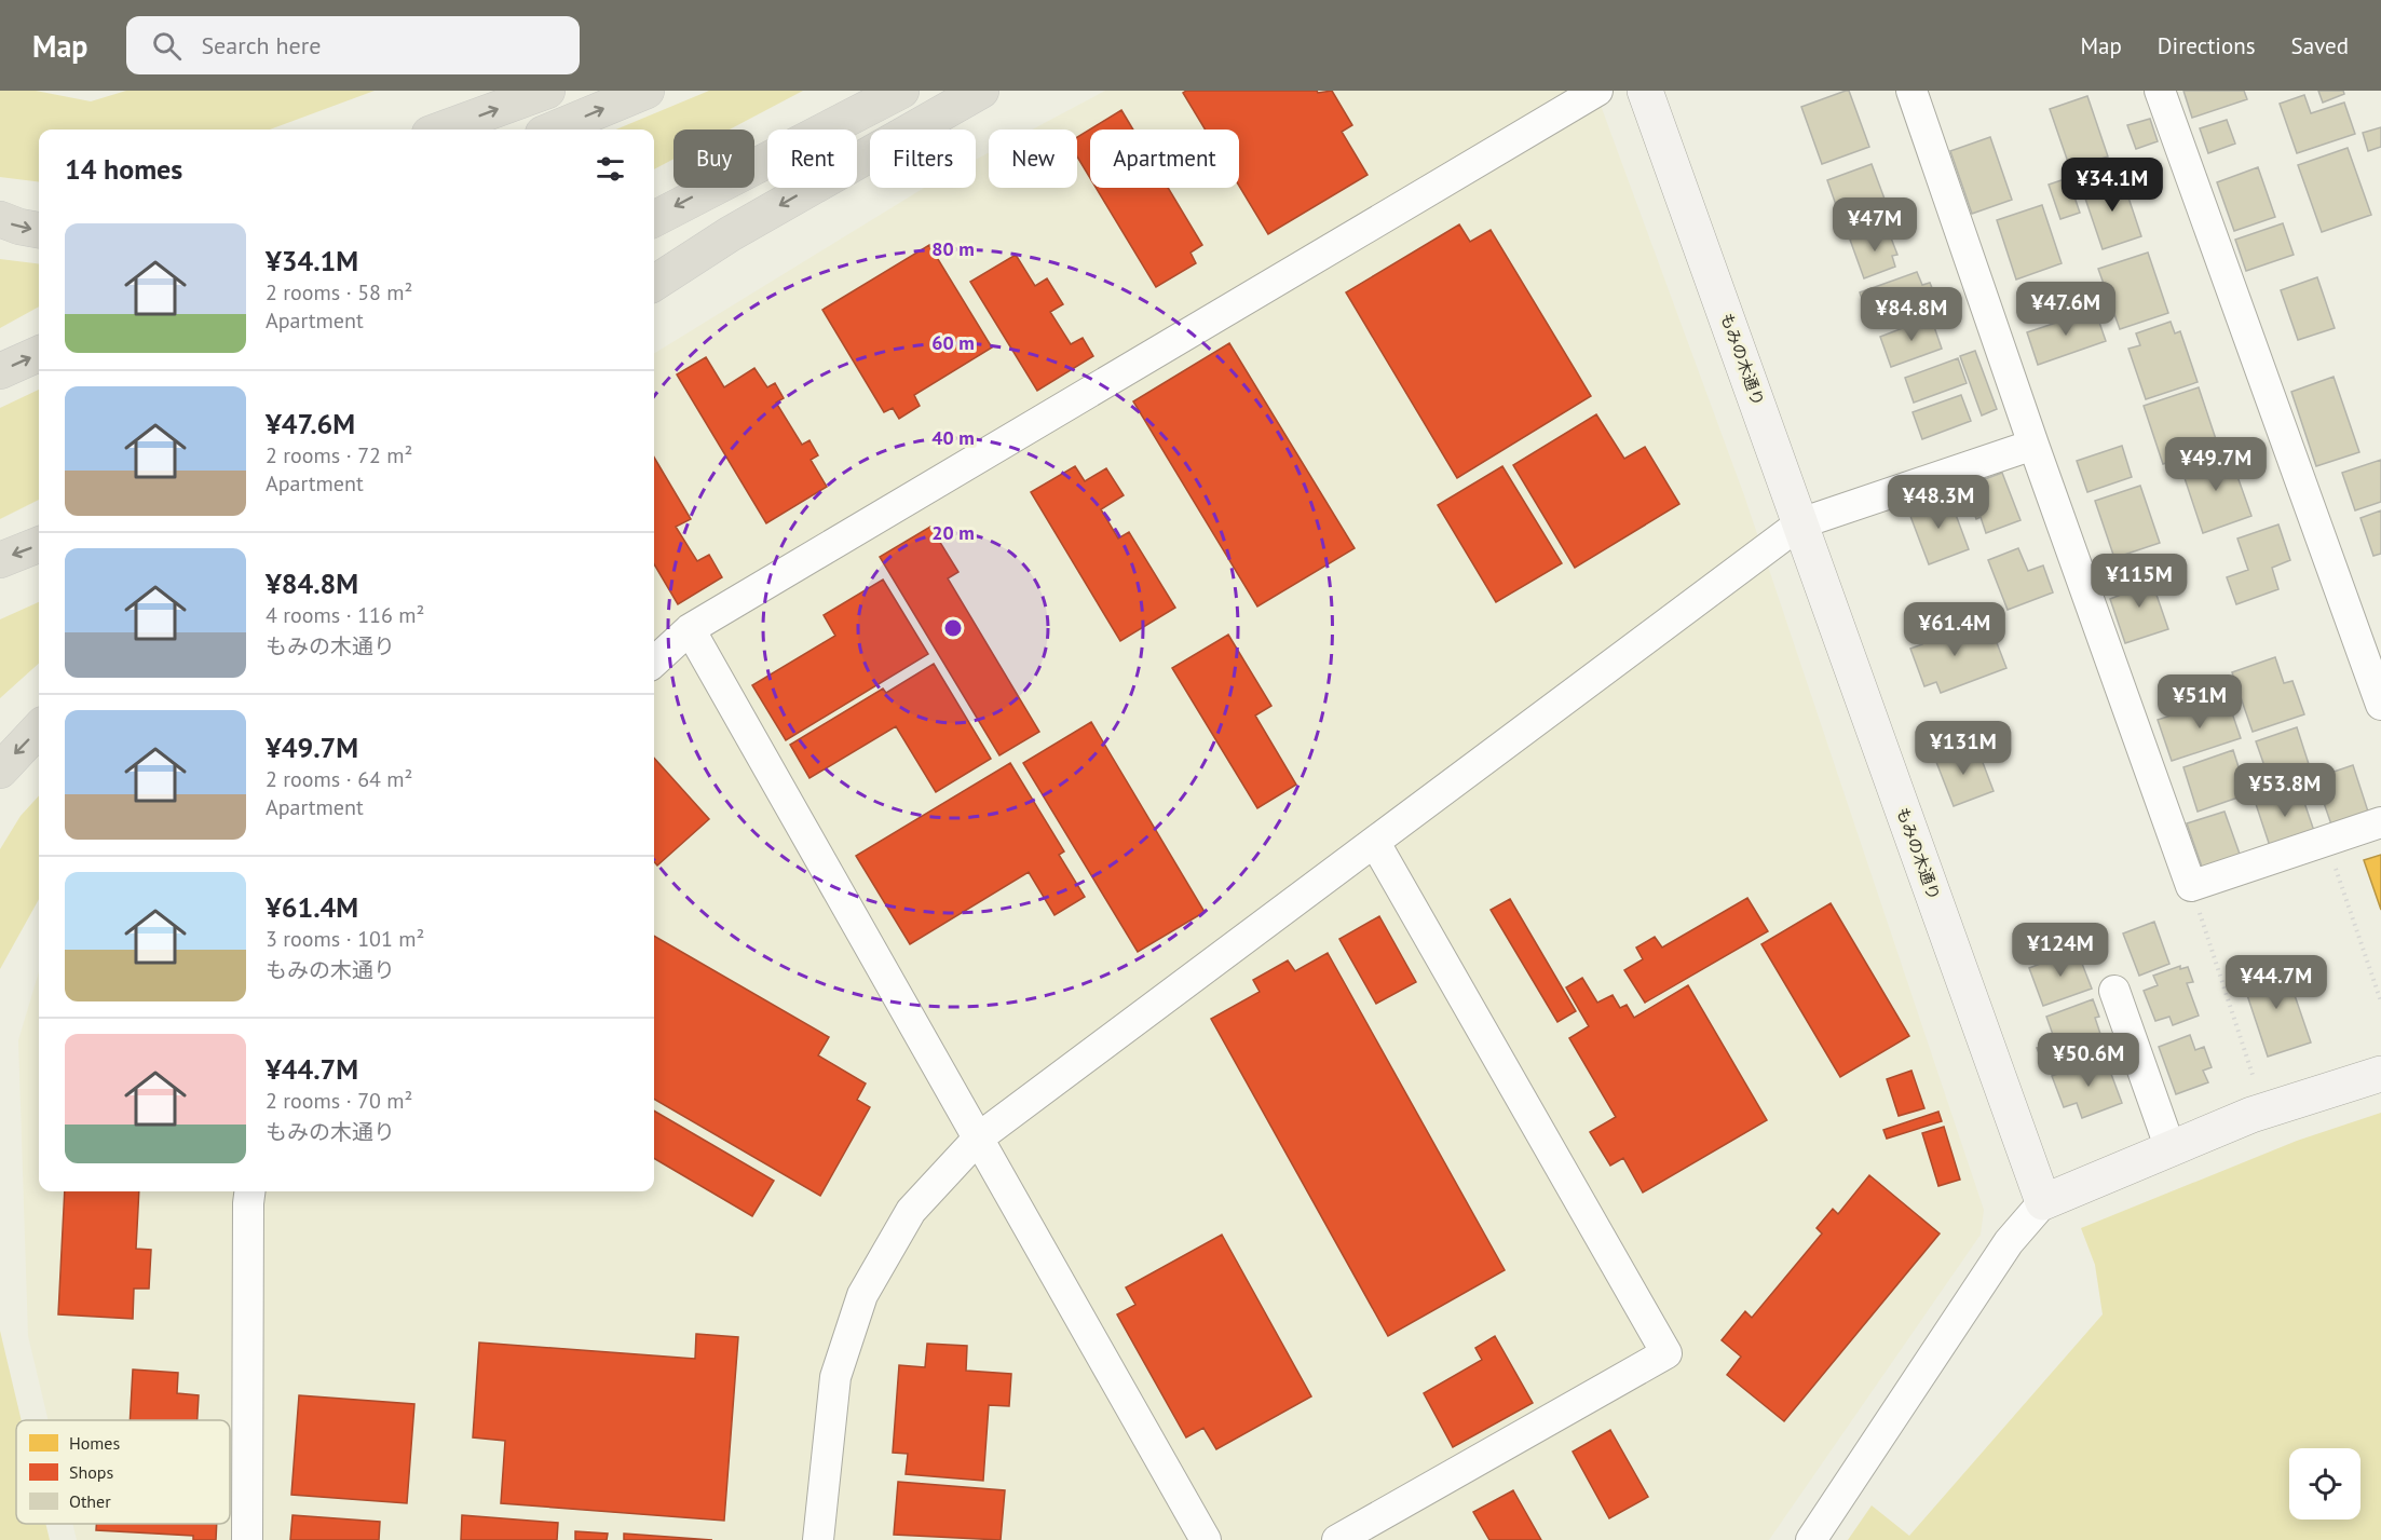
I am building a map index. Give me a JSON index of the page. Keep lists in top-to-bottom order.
{
  "streets": {
    "street": ["もみの木通り"]
  },
  "legend": ["Homes", "Shops", "Other"],
  "page": {
    "header": "Map",
    "search": "Search here",
    "nav": ["Map", "Directions", "Saved"],
    "chip": [
      "Buy",
      "Rent",
      "Filters",
      "New",
      "Apartment"
    ],
    "heading": "14 homes",
    "price": [
      "¥34.1M",
      "¥47M",
      "¥47.6M",
      "¥84.8M",
      "¥49.7M",
      "¥48.3M",
      "¥115M",
      "¥61.4M",
      "¥51M",
      "¥131M",
      "¥53.8M",
      "¥124M",
      "¥44.7M",
      "¥50.6M"
    ],
    "list": [
      {
        "name": "¥34.1M",
        "note": "2 rooms · 58 m² · Apartment"
      },
      {
        "name": "¥47.6M",
        "note": "2 rooms · 72 m² · Apartment"
      },
      {
        "name": "¥84.8M",
        "note": "4 rooms · 116 m² · もみの木通り"
      },
      {
        "name": "¥49.7M",
        "note": "2 rooms · 64 m² · Apartment"
      },
      {
        "name": "¥61.4M",
        "note": "3 rooms · 101 m² · もみの木通り"
      },
      {
        "name": "¥44.7M",
        "note": "2 rooms · 70 m² · もみの木通り"
      }
    ]
  },
  "rings": [
    "80 m",
    "60 m",
    "40 m",
    "20 m"
  ]
}
